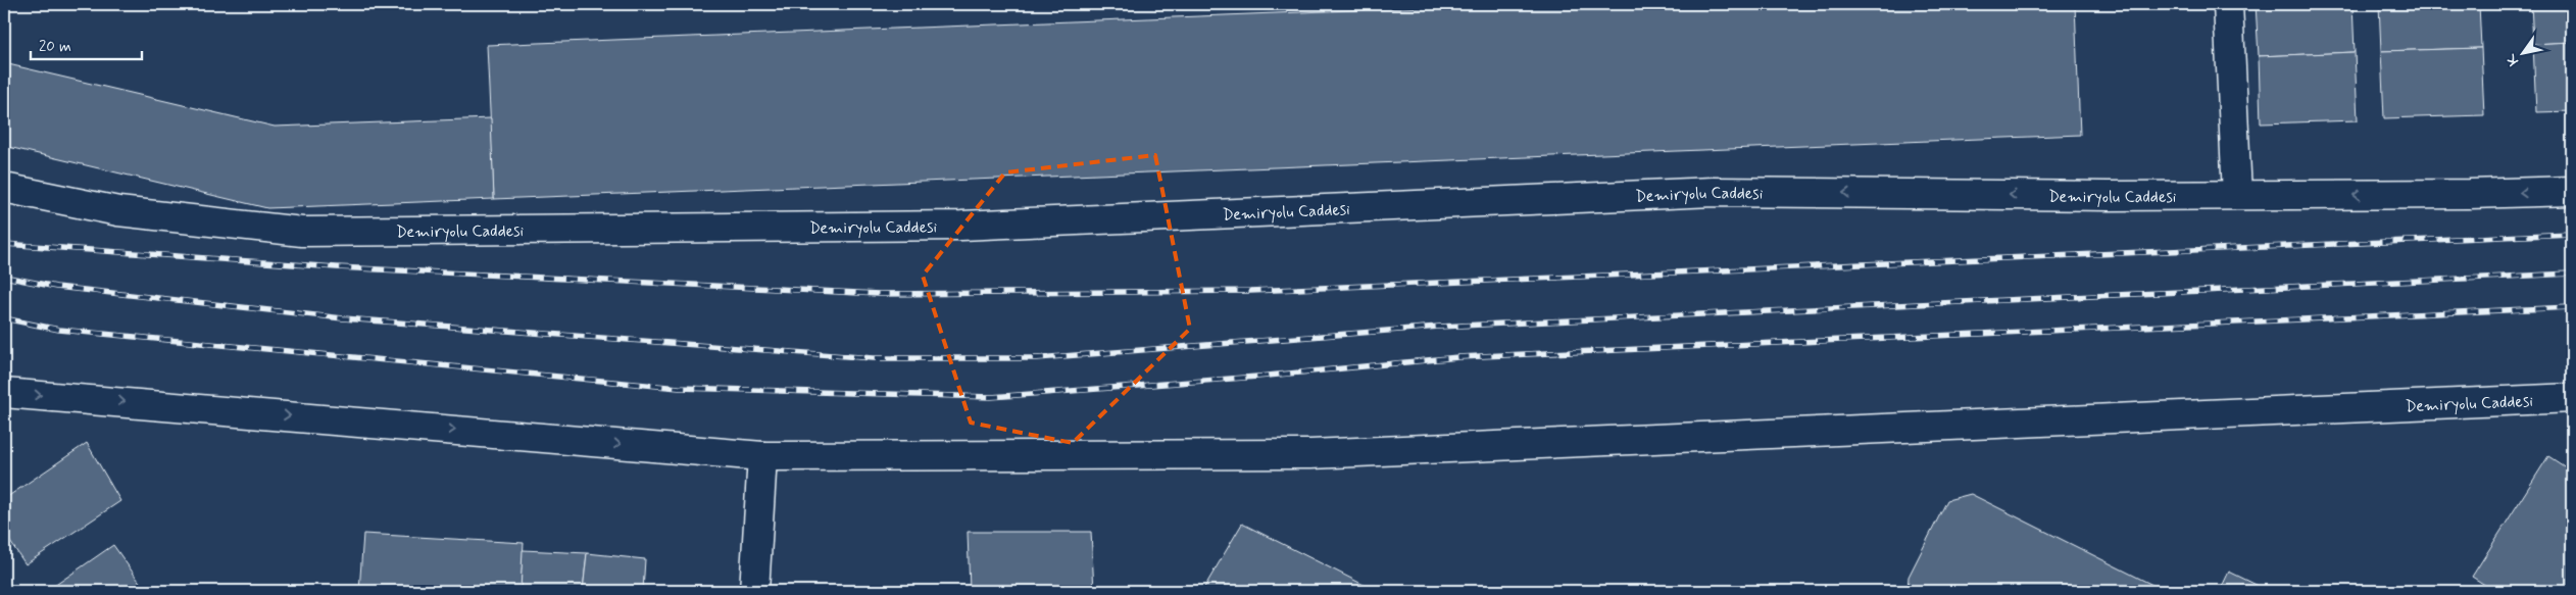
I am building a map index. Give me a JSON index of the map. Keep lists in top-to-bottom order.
{
  "streets": {
    "main road": ["Demiryolu Caddesi"]
  },
  "scale_bar": "20 m",
  "north": "bottom left"
}
